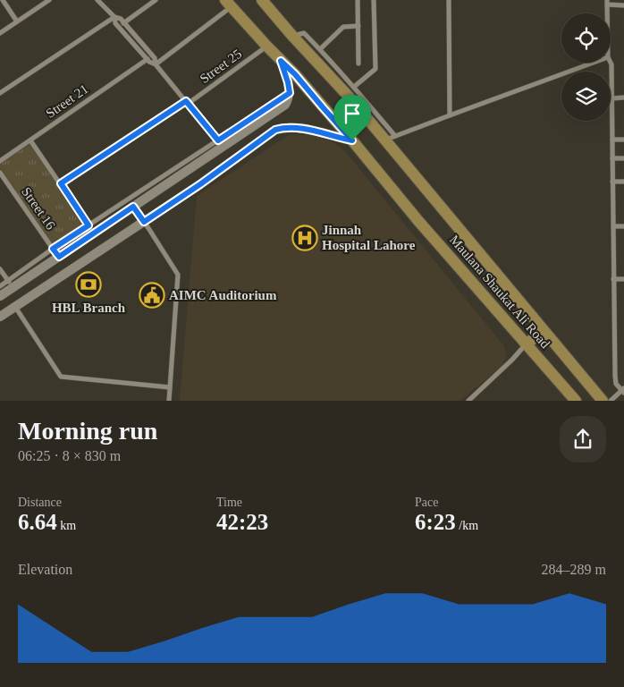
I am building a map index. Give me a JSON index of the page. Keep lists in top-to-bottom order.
{
  "streets": {
    "main road": ["Maulana Shaukat Ali Road"],
    "street": ["Street 25", "Street 21", "Street 16"]
  },
  "crossings": [
    ["Street 25", "Maulana Shaukat Ali Road"]
  ],
  "places": {
    "hospital": ["Jinnah Hospital Lahore"],
    "bank": ["HBL Branch"],
    "public building": ["AIMC Auditorium"]
  },
  "page": {
    "heading": ["Morning run", "06:25 · 8 × 830 m"],
    "stats": [
      ["Distance", "6.64 km"],
      ["Time", "42:23"],
      ["Pace", "6:23 /km"]
    ],
    "chart": ["Elevation", "284–289 m"]
  }
}
